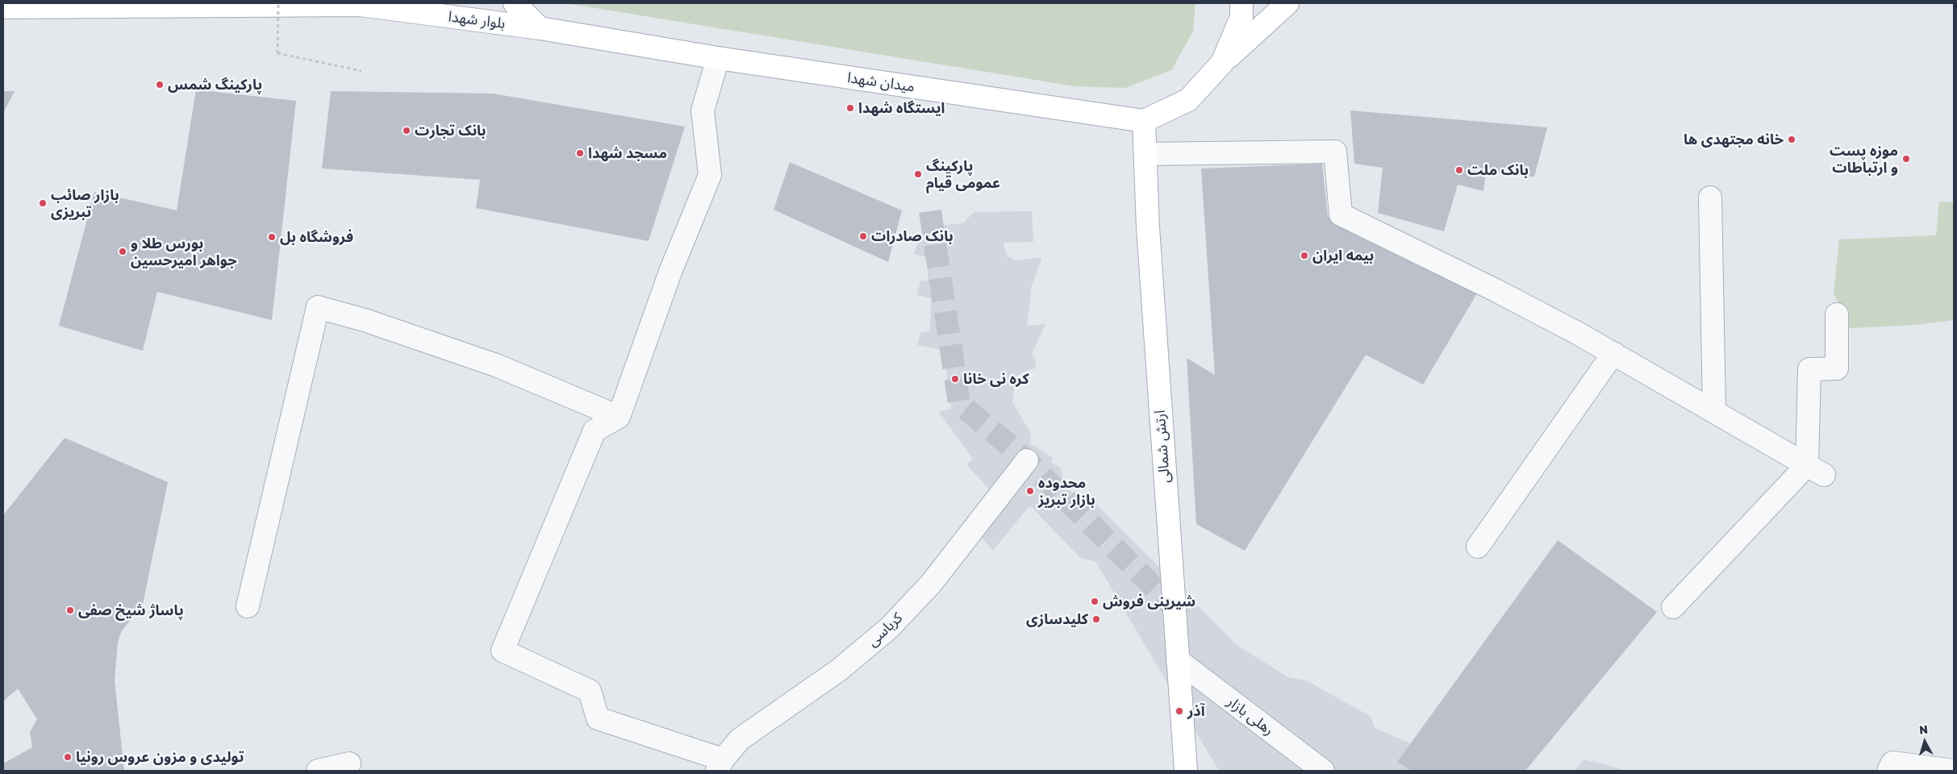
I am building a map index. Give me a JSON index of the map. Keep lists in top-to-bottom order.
{
  "streets": {
    "main road": ["بلوار شهدا", "میدان شهدا", "ارتش شمالی"],
    "street": ["کرباسی", "رهلی بازار"]
  },
  "crossings": [
    ["بلوار شهدا", "میدان شهدا"],
    ["میدان شهدا", "ارتش شمالی"],
    ["ارتش شمالی", "رهلی بازار"]
  ],
  "places": [
    "پارکینگ شمس",
    "ایستگاه شهدا",
    "بانک تجارت",
    "خانه مجتهدی ها",
    "مسجد شهدا",
    "موزه پست و ارتباطات",
    "بانک ملت",
    "پارکینگ عمومی قیام",
    "بازار صائب تبریزی",
    "بانک صادرات",
    "فروشگاه بل",
    "بورس طلا و جواهر امیرحسین",
    "بیمه ایران",
    "کره نی خانا",
    "محدوده بازار تبریز",
    "شیرینی فروش",
    "پاساژ شیخ صفی",
    "کلیدسازی",
    "آذر",
    "تولیدی و مزون عروس رونیا"
  ],
  "north": "top"
}
